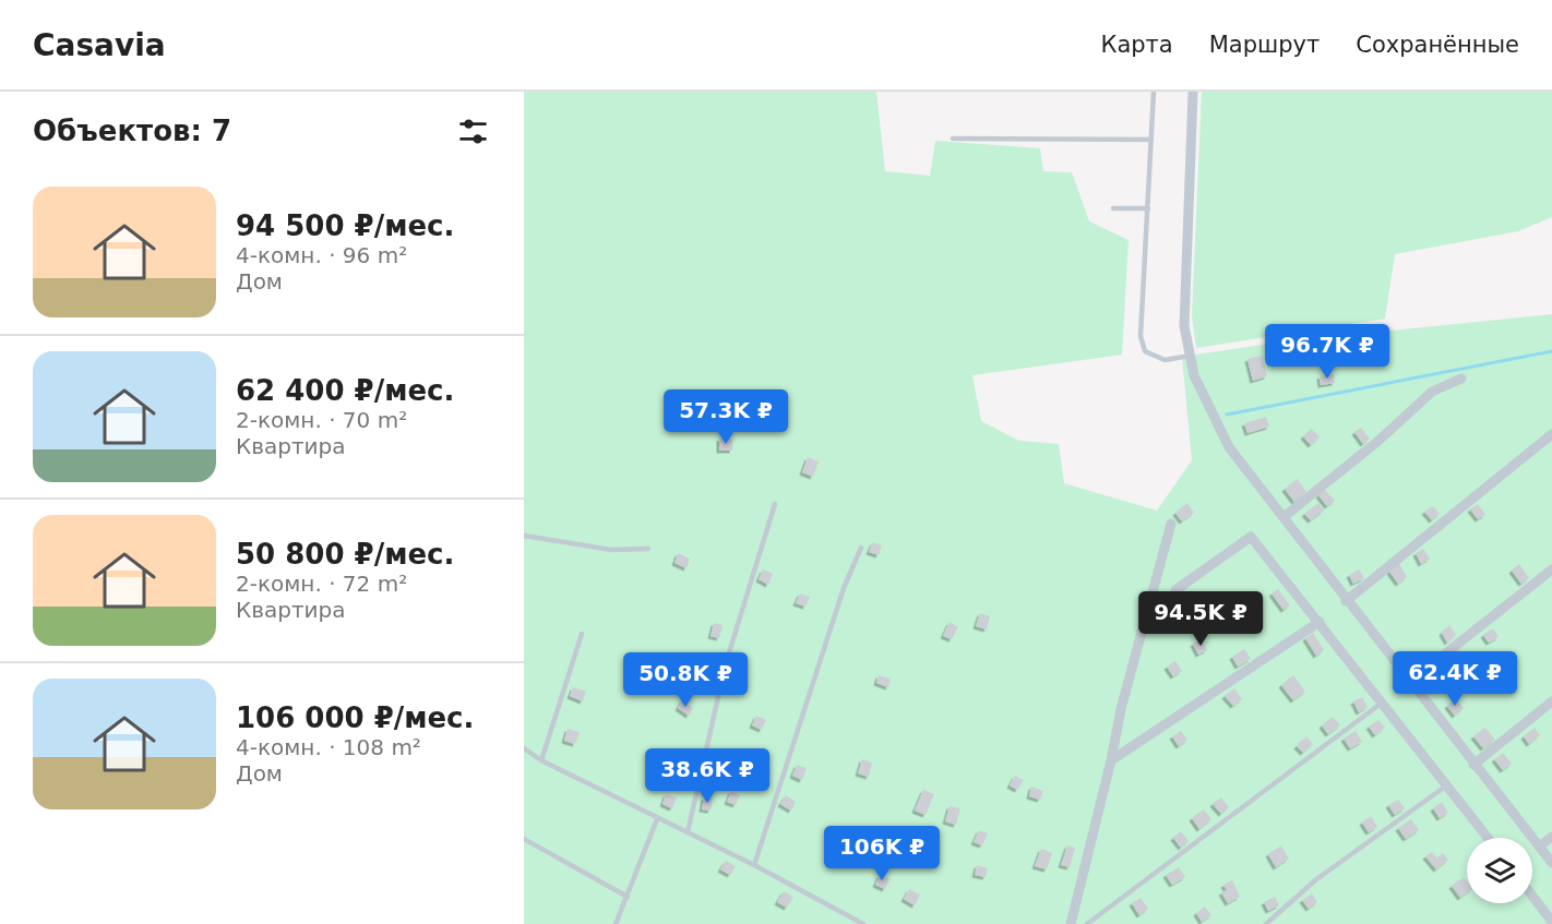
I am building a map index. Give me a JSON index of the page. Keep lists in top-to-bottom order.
{
  "page": {
    "header": "Casavia",
    "nav": ["Карта", "Маршрут", "Сохранённые"],
    "heading": "Объектов: 7",
    "list": [
      {
        "name": "94 500 ₽/мес.",
        "note": "4-комн. · 96 m² · Дом"
      },
      {
        "name": "62 400 ₽/мес.",
        "note": "2-комн. · 70 m² · Квартира"
      },
      {
        "name": "50 800 ₽/мес.",
        "note": "2-комн. · 72 m² · Квартира"
      },
      {
        "name": "106 000 ₽/мес.",
        "note": "4-комн. · 108 m² · Дом"
      }
    ],
    "price": [
      "96.7K ₽",
      "57.3K ₽",
      "94.5K ₽",
      "62.4K ₽",
      "50.8K ₽",
      "38.6K ₽",
      "106K ₽"
    ]
  }
}
